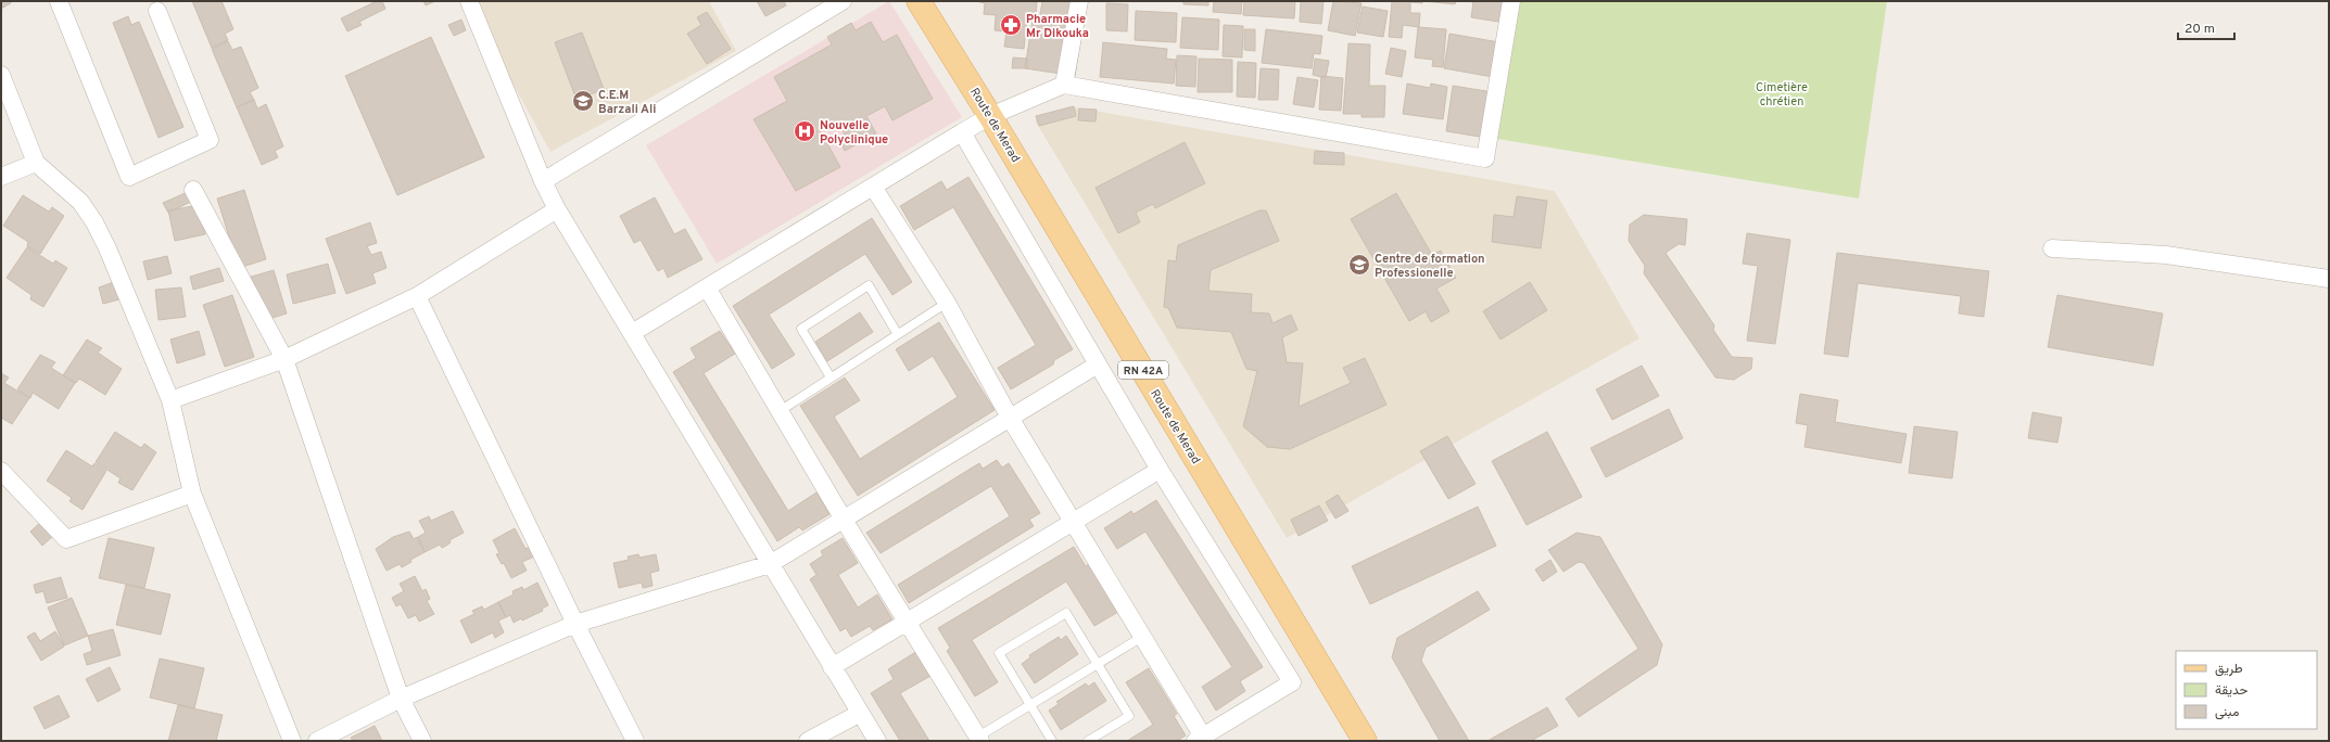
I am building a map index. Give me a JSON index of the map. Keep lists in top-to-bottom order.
{
  "streets": {
    "main road": ["Route de Merad", "RN 42A"]
  },
  "parks": ["Cimetière chrétien"],
  "places": {
    "pharmacy": ["Pharmacie Mr Dikouka"],
    "school or university": ["C.E.M Barzali Ali", "Centre de formation Professionelle"],
    "hospital": ["Nouvelle Polyclinique"]
  },
  "legend": ["طريق", "حديقة", "مبنى"],
  "scale_bar": "20 m"
}
